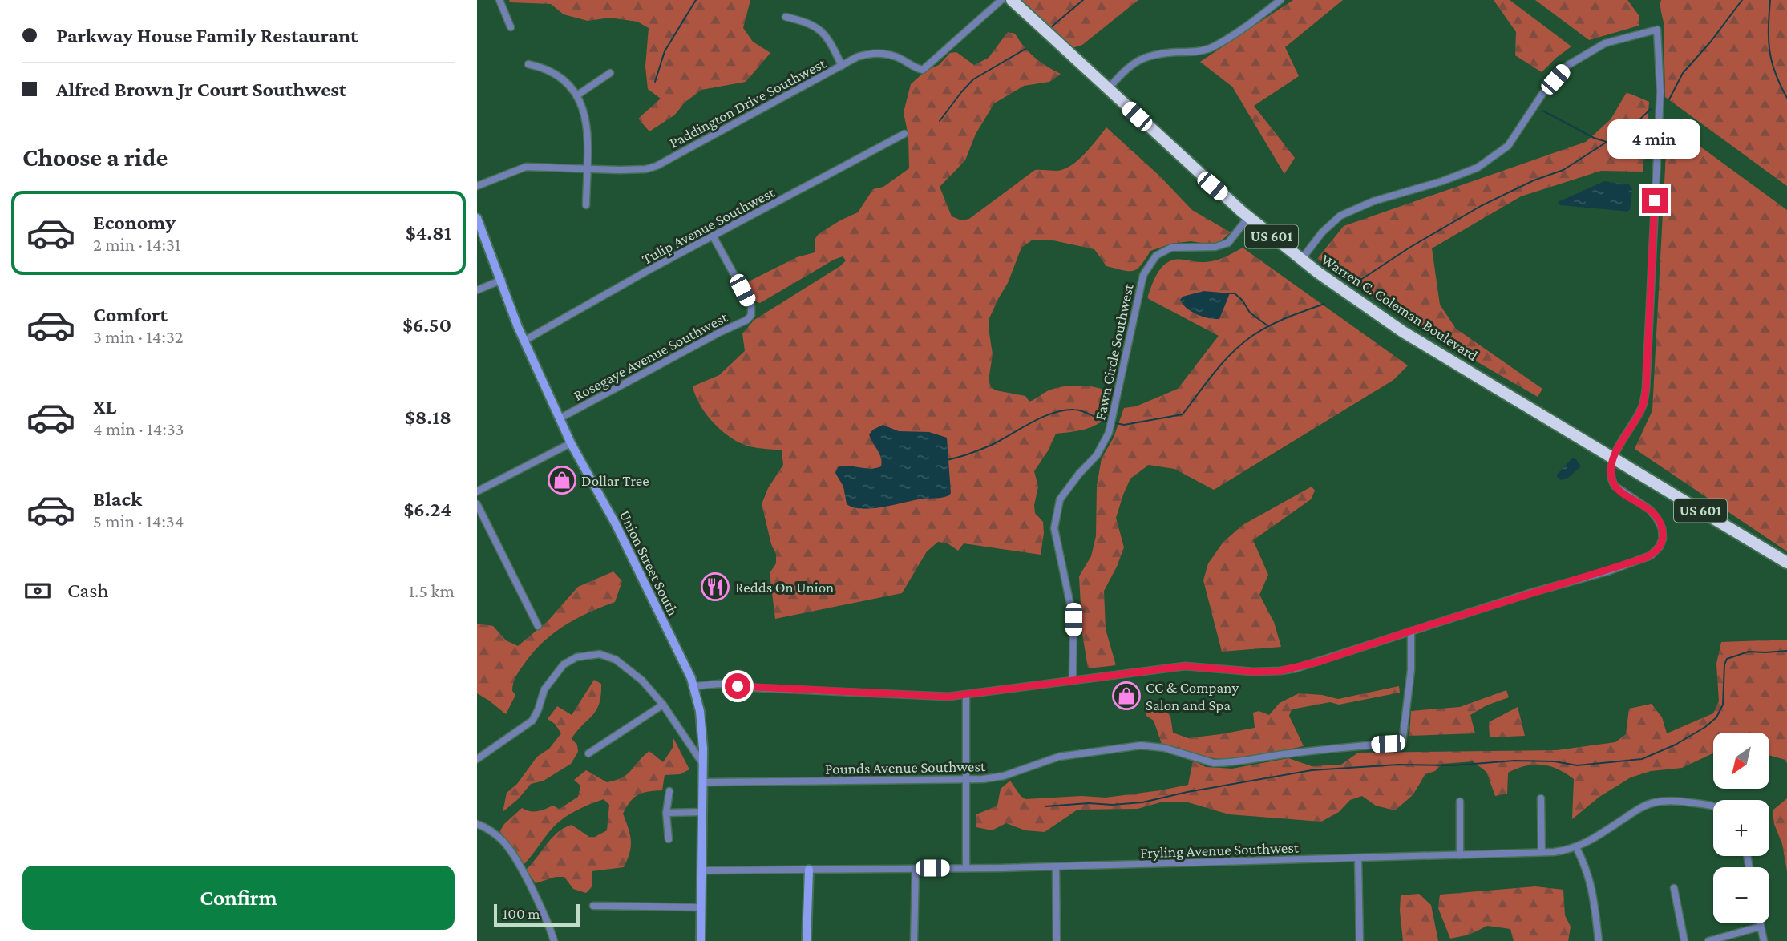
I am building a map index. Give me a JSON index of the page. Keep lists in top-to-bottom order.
{
  "streets": {
    "highway": ["US 601", "Warren C. Coleman Boulevard"],
    "main road": ["Union Street South"],
    "street": [
      "Paddington Drive Southwest",
      "Tulip Avenue Southwest",
      "Fawn Circle Southwest",
      "Rosegaye Avenue Southwest",
      "Pounds Avenue Southwest",
      "Fryling Avenue Southwest"
    ]
  },
  "crossings": [
    ["Tulip Avenue Southwest", "Rosegaye Avenue Southwest"],
    ["Tulip Avenue Southwest", "Union Street South"],
    ["Warren C. Coleman Boulevard", "Fawn Circle Southwest"],
    ["Rosegaye Avenue Southwest", "Union Street South"],
    ["Union Street South", "Pounds Avenue Southwest"],
    ["Union Street South", "Fryling Avenue Southwest"]
  ],
  "places": {
    "shop": ["Dollar Tree", "CC & Company Salon and Spa"],
    "restaurant": ["Redds On Union"]
  },
  "scale_bar": "100 m",
  "north": "bottom left",
  "page": {
    "banner": ["Parkway House Family Restaurant", "Alfred Brown Jr Court Southwest"],
    "bubble": "4 min",
    "heading": "Choose a ride",
    "list": [
      {
        "name": "Economy",
        "note": "2 min · 14:31",
        "value": "$4.81"
      },
      {
        "name": "Comfort",
        "note": "3 min · 14:32",
        "value": "$6.50"
      },
      {
        "name": "XL",
        "note": "4 min · 14:33",
        "value": "$8.18"
      },
      {
        "name": "Black",
        "note": "5 min · 14:34",
        "value": "$6.24"
      }
    ],
    "pay": ["Cash", "1.5 km"],
    "map_buttons": ["+", "−"],
    "buttons": "Confirm",
    "scale": "100 m"
  }
}
